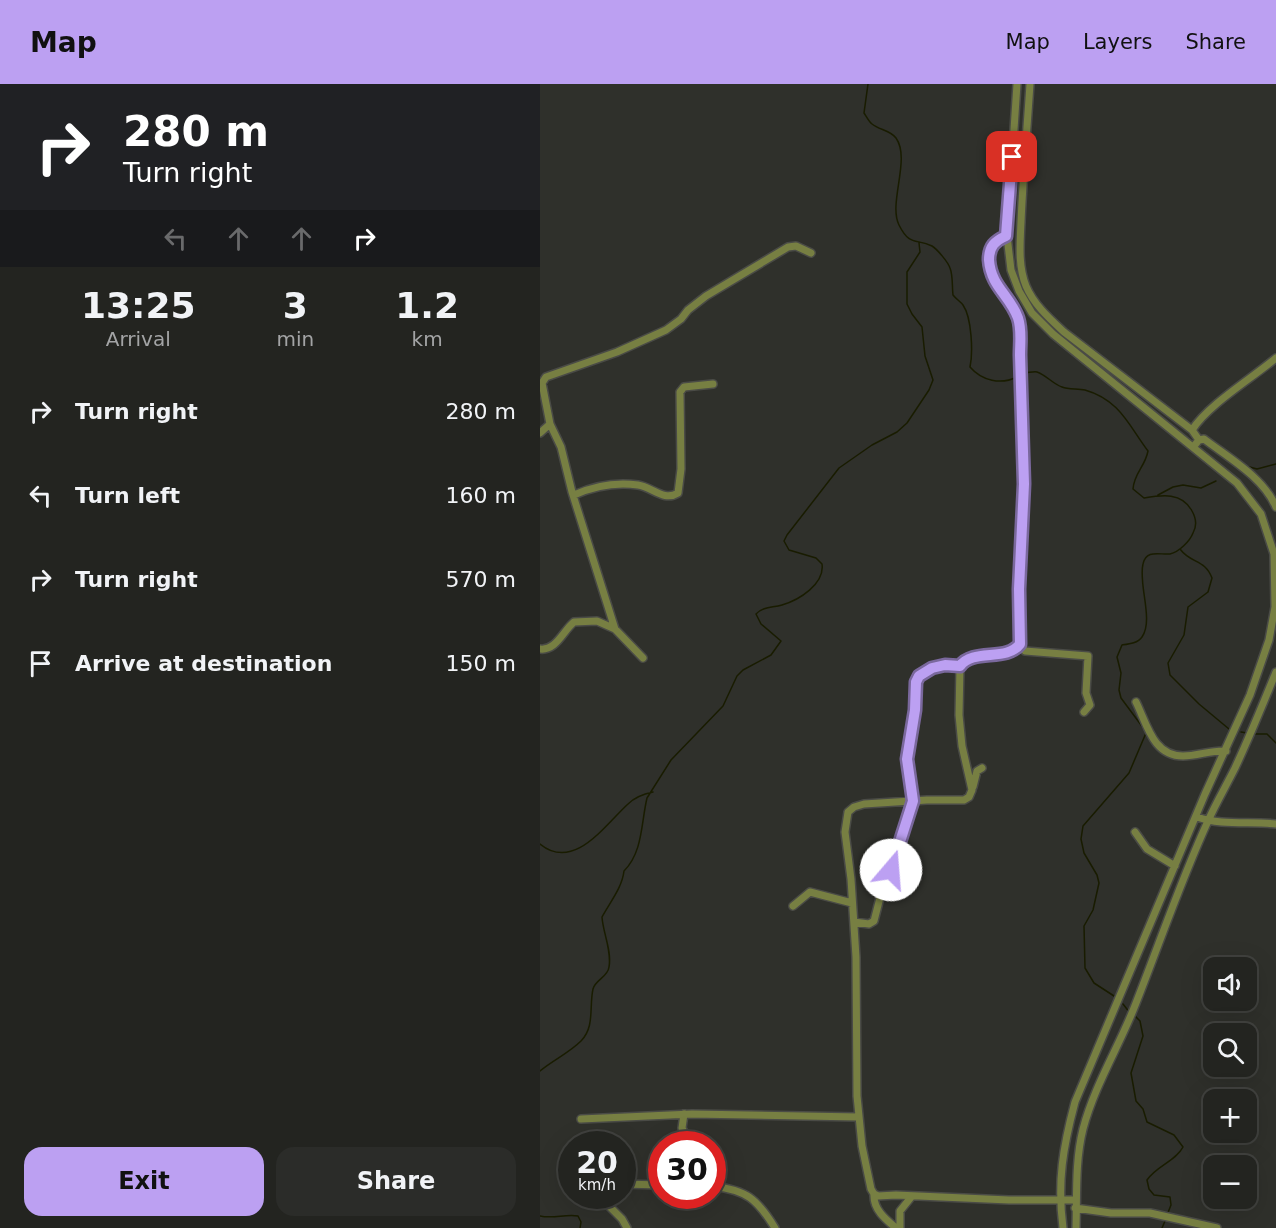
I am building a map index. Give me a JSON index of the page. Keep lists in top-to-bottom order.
{
  "page": {
    "header": "Map",
    "nav": ["Map", "Layers", "Share"],
    "turn": ["280 m", "Turn right"],
    "eta": [
      "13:25",
      "Arrival",
      "3",
      "min",
      "1.2",
      "km"
    ],
    "list": [
      {
        "name": "Turn right",
        "value": "280 m"
      },
      {
        "name": "Turn left",
        "value": "160 m"
      },
      {
        "name": "Turn right",
        "value": "570 m"
      },
      {
        "name": "Arrive at destination",
        "value": "150 m"
      }
    ],
    "map_buttons": ["+", "−"],
    "speed": "20 km/h",
    "limit": "30",
    "buttons": ["Exit", "Share"]
  }
}
